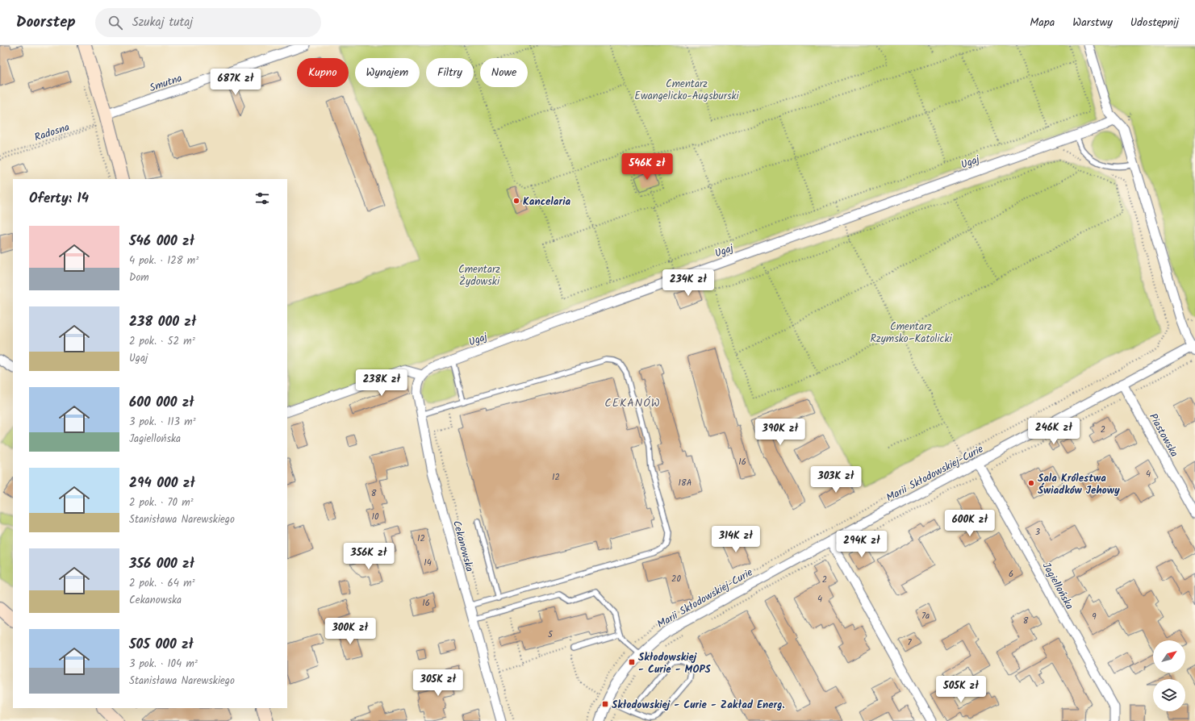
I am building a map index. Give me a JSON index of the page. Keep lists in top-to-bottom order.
{
  "streets": {
    "street": [
      "Smutna",
      "Ugaj",
      "Piastowska",
      "Marii Skłodowskiej-Curie",
      "Cekanowska",
      "Jagiellońska"
    ],
    "path": ["Radosna"]
  },
  "crossings": [
    ["Smutna", "Radosna"],
    ["Ugaj", "Cekanowska"],
    ["Piastowska", "Marii Skłodowskiej-Curie"],
    ["Marii Skłodowskiej-Curie", "Jagiellońska"]
  ],
  "districts": ["CEKANÓW"],
  "parks": ["Cmentarz Ewangelicko-Augsburski", "Cmentarz Żydowski", "Cmentarz Rzymsko–Katolicki"],
  "places": {
    "other": ["Kancelaria", "Sala Królestwa Świadków Jehowy"],
    "transit": ["Skłodowskiej - Curie - MOPS", "Skłodowskiej - Curie - Zakład Energ."]
  },
  "house_numbers": [
    "2",
    "16",
    "4",
    "12",
    "18A",
    "8",
    "10",
    "3",
    "12",
    "14",
    "6",
    "20",
    "2",
    "4",
    "16",
    "7a",
    "9",
    "8",
    "5",
    "7"
  ],
  "north": "top right",
  "page": {
    "header": "Doorstep",
    "search": "Szukaj tutaj",
    "nav": ["Mapa", "Warstwy", "Udostępnij"],
    "chip": [
      "Kupno",
      "Wynajem",
      "Filtry",
      "Nowe"
    ],
    "price": [
      "687K zł",
      "546K zł",
      "234K zł",
      "238K zł",
      "246K zł",
      "390K zł",
      "303K zł",
      "600K zł",
      "314K zł",
      "294K zł",
      "356K zł",
      "300K zł",
      "305K zł",
      "505K zł"
    ],
    "heading": "Oferty: 14",
    "list": [
      {
        "name": "546 000 zł",
        "note": "4 pok. · 128 m² · Dom"
      },
      {
        "name": "238 000 zł",
        "note": "2 pok. · 52 m² · Ugaj"
      },
      {
        "name": "600 000 zł",
        "note": "3 pok. · 113 m² · Jagiellońska"
      },
      {
        "name": "294 000 zł",
        "note": "2 pok. · 70 m² · Stanisława Narewskiego"
      },
      {
        "name": "356 000 zł",
        "note": "2 pok. · 64 m² · Cekanowska"
      },
      {
        "name": "505 000 zł",
        "note": "3 pok. · 104 m² · Stanisława Narewskiego"
      }
    ]
  }
}
